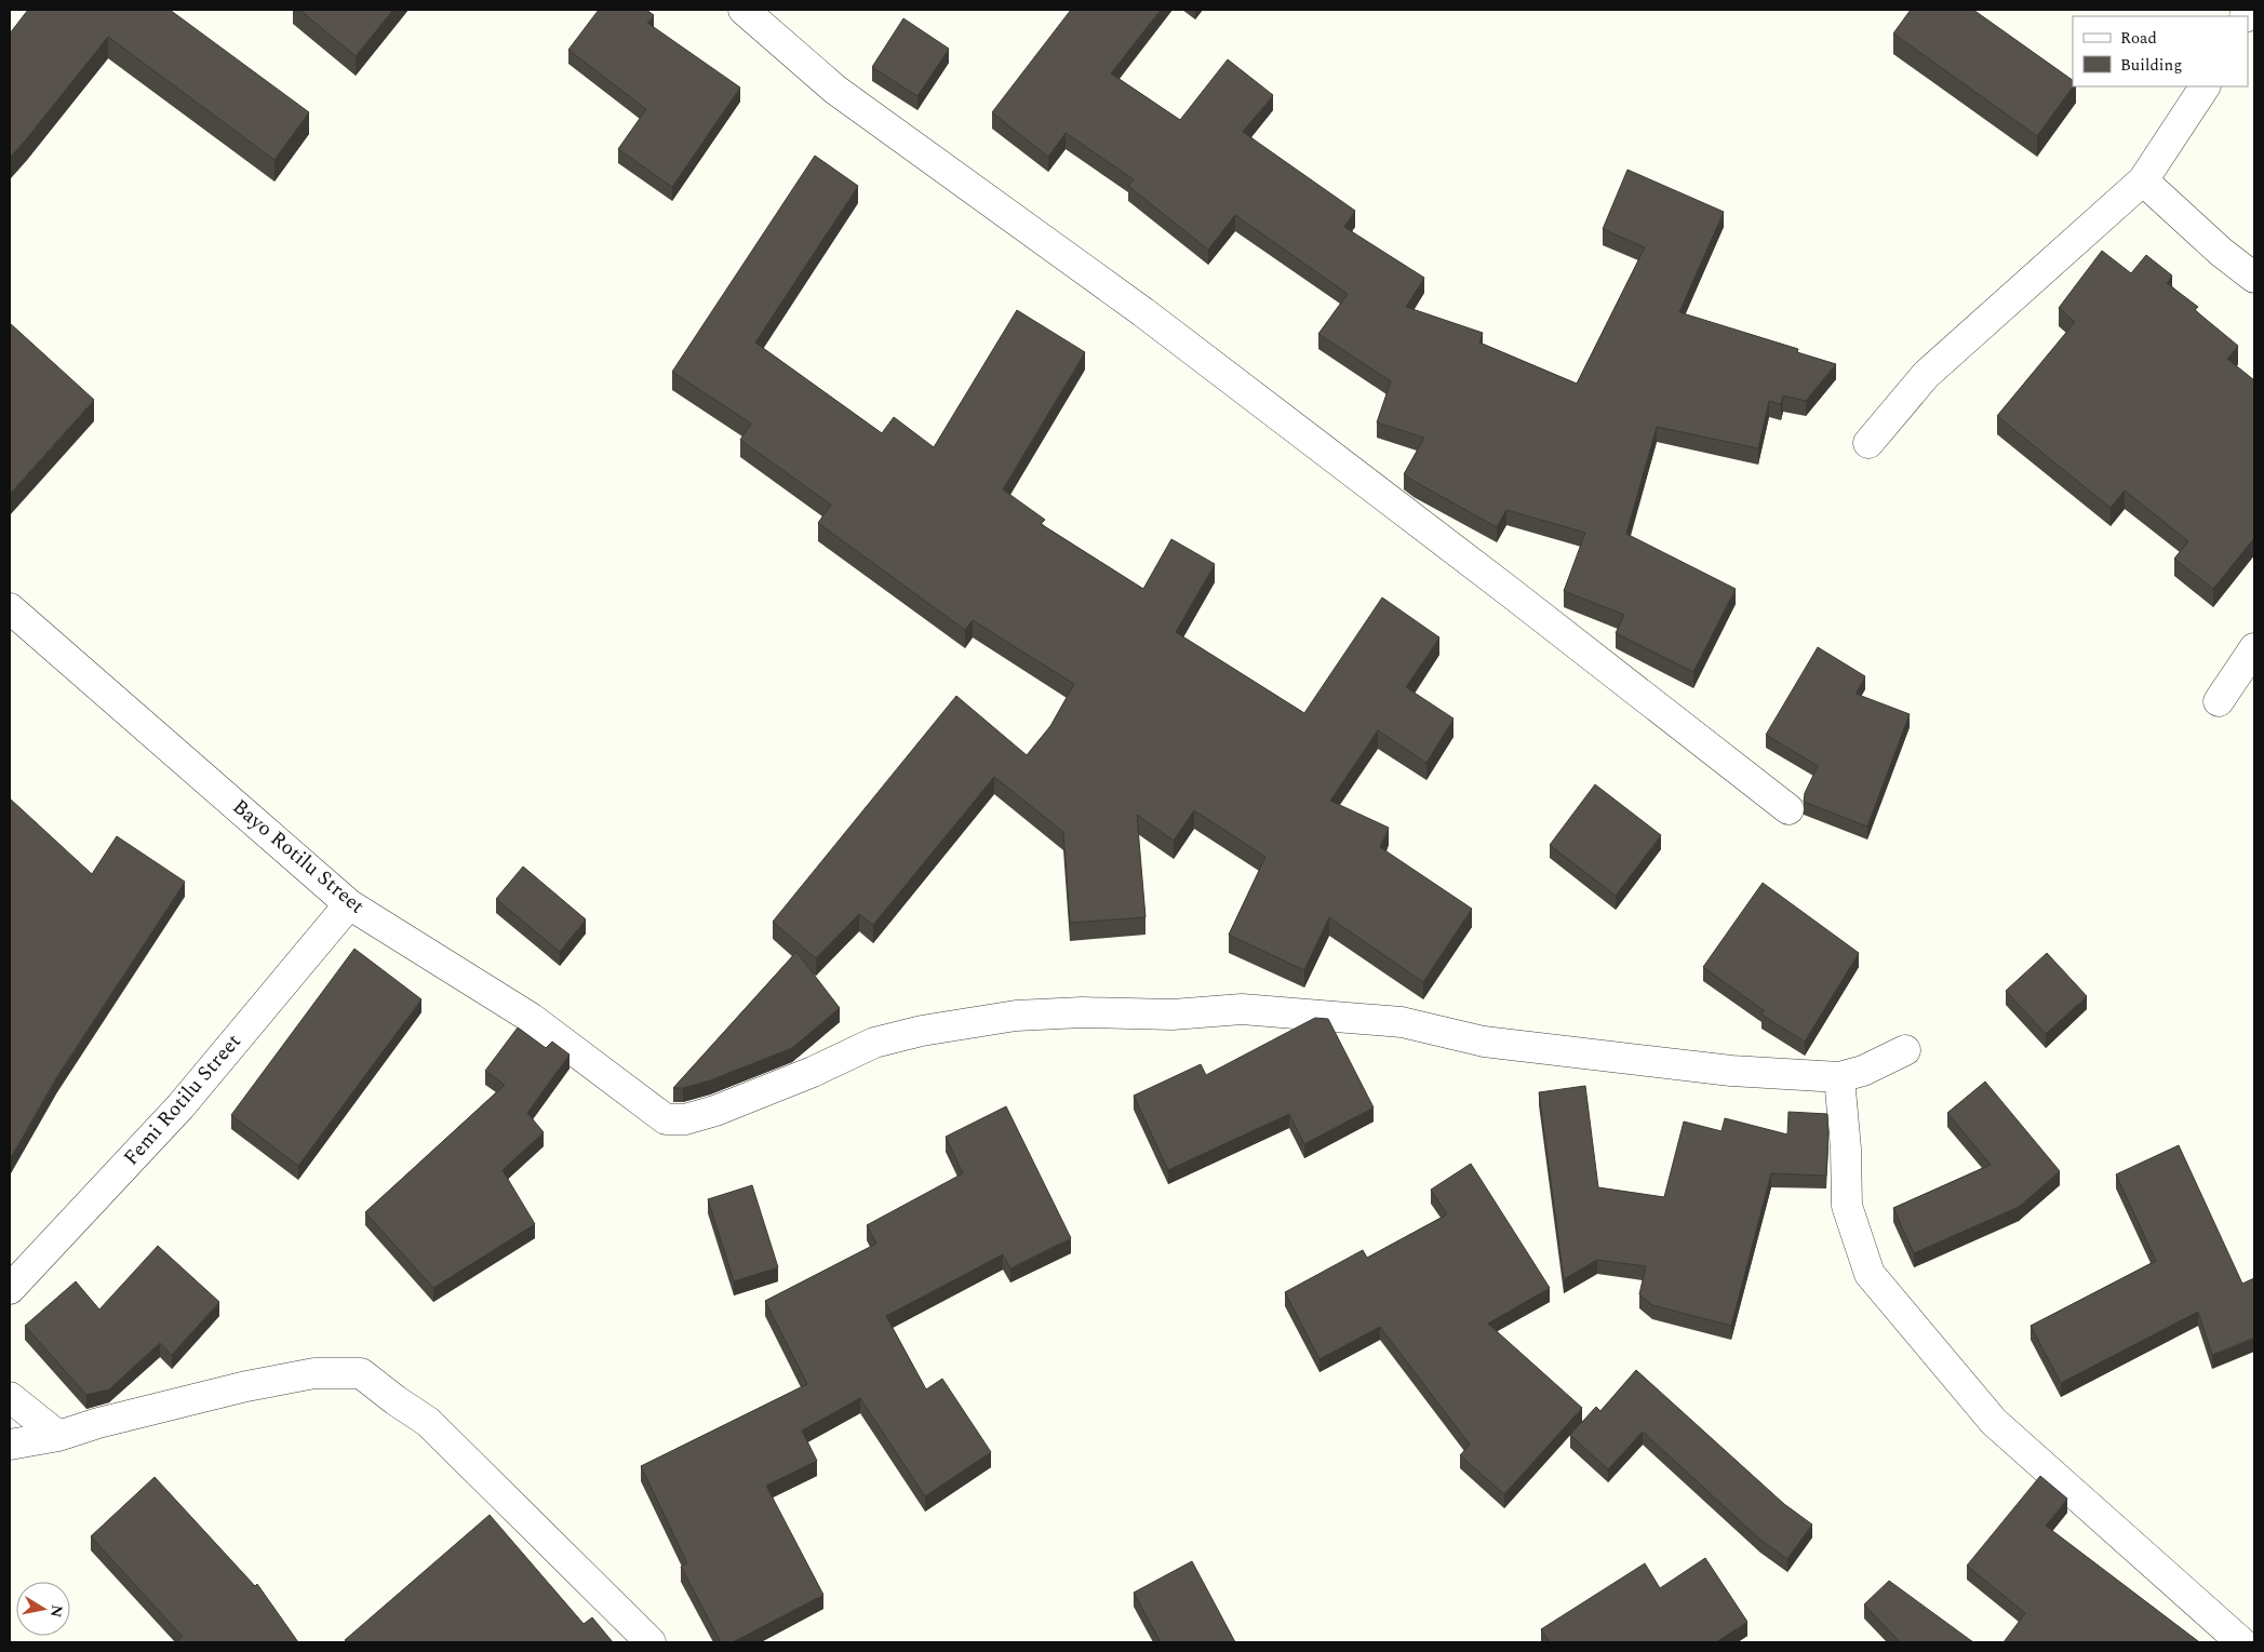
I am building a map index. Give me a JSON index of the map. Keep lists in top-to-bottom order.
{
  "streets": {
    "street": ["Bayo Rotilu Street", "Femi Rotilu Street"]
  },
  "crossings": [
    ["Bayo Rotilu Street", "Femi Rotilu Street"]
  ],
  "legend": ["Road", "Building"],
  "north": "right"
}
